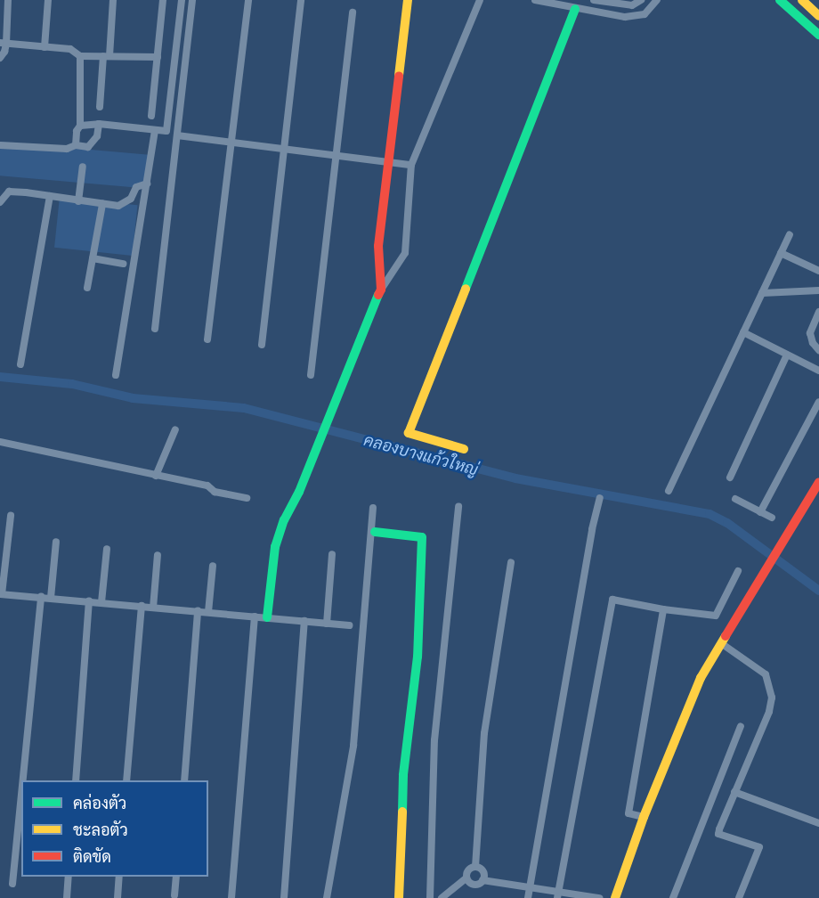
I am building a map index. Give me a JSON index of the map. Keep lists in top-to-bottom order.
{
  "water": ["คลองบางแก้วใหญ่"],
  "legend": ["คล่องตัว", "ชะลอตัว", "ติดขัด"]
}
